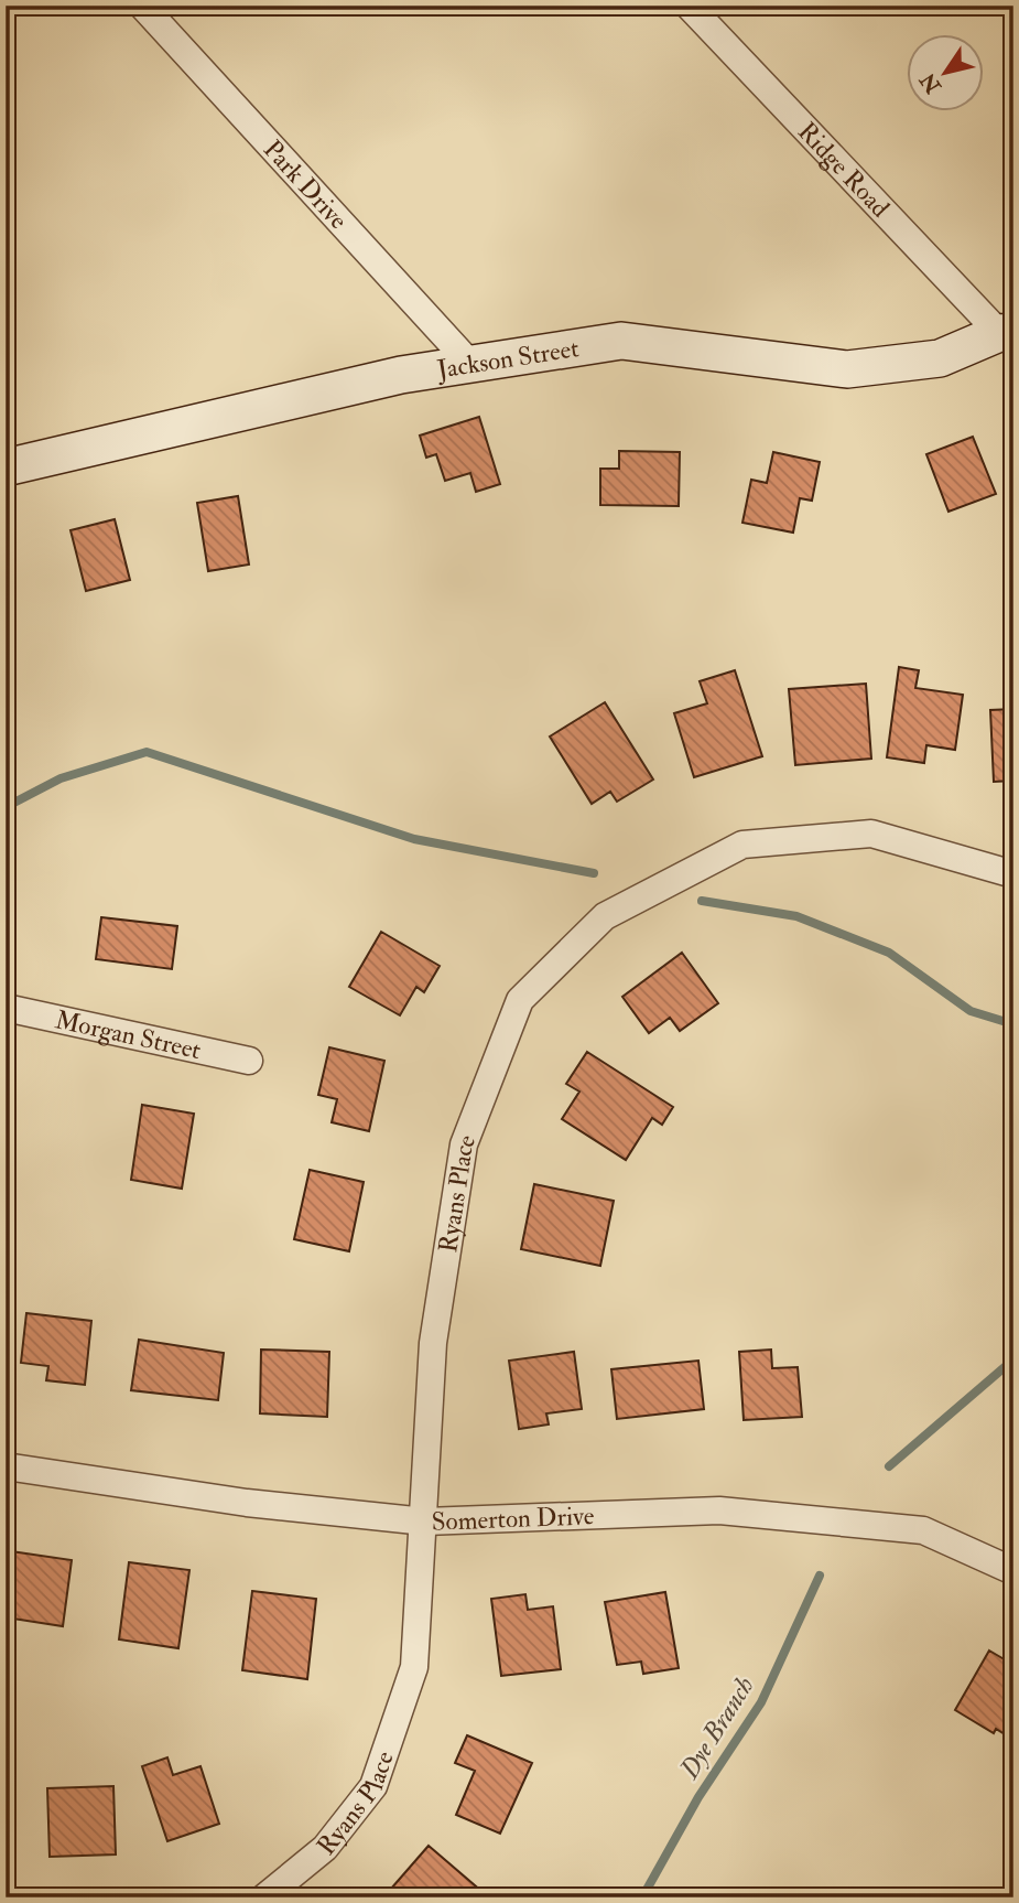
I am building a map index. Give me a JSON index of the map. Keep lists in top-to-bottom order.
{
  "streets": {
    "street": [
      "Ridge Road",
      "Park Drive",
      "Jackson Street",
      "Morgan Street",
      "Ryans Place",
      "Somerton Drive"
    ]
  },
  "crossings": [
    ["Ridge Road", "Jackson Street"],
    ["Park Drive", "Jackson Street"],
    ["Ryans Place", "Somerton Drive"]
  ],
  "water": ["Dye Branch"],
  "north": "bottom left"
}
